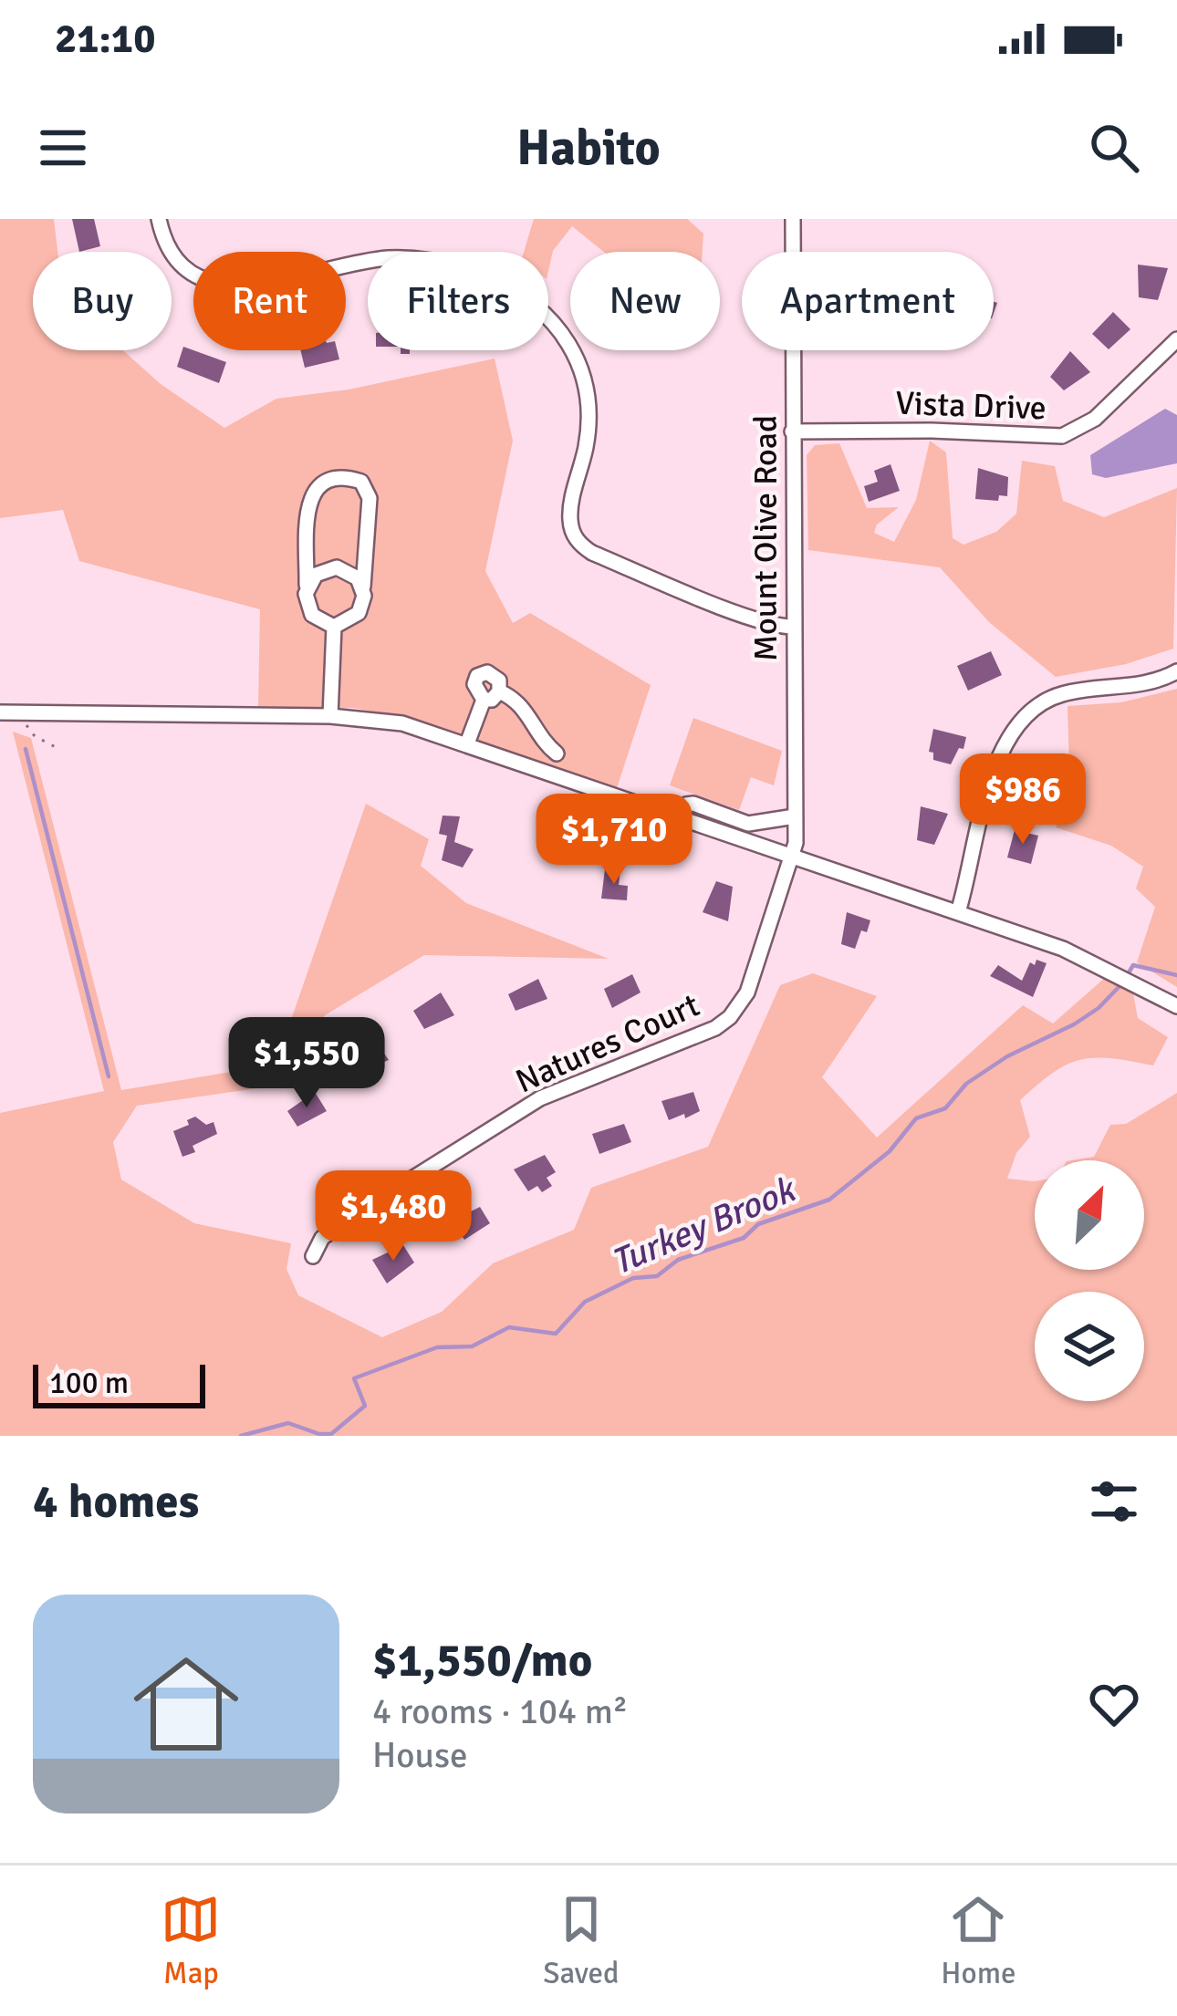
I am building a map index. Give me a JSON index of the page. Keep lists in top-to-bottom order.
{
  "streets": {
    "street": ["Vista Drive", "Mount Olive Road", "Natures Court"]
  },
  "crossings": [
    ["Vista Drive", "Mount Olive Road"],
    ["Mount Olive Road", "Natures Court"]
  ],
  "water": ["Turkey Brook"],
  "scale_bar": "100 m",
  "north": "top right",
  "page": {
    "status": "21:10",
    "header": "Habito",
    "chip": [
      "Buy",
      "Rent",
      "Filters",
      "New",
      "Apartment"
    ],
    "price": [
      "$986",
      "$1,710",
      "$1,550",
      "$1,480"
    ],
    "scale": "100 m",
    "heading": "4 homes",
    "list": [
      {
        "name": "$1,550/mo",
        "note": "4 rooms · 104 m² · House"
      }
    ],
    "tabs": ["Map", "Saved", "Home"]
  }
}
